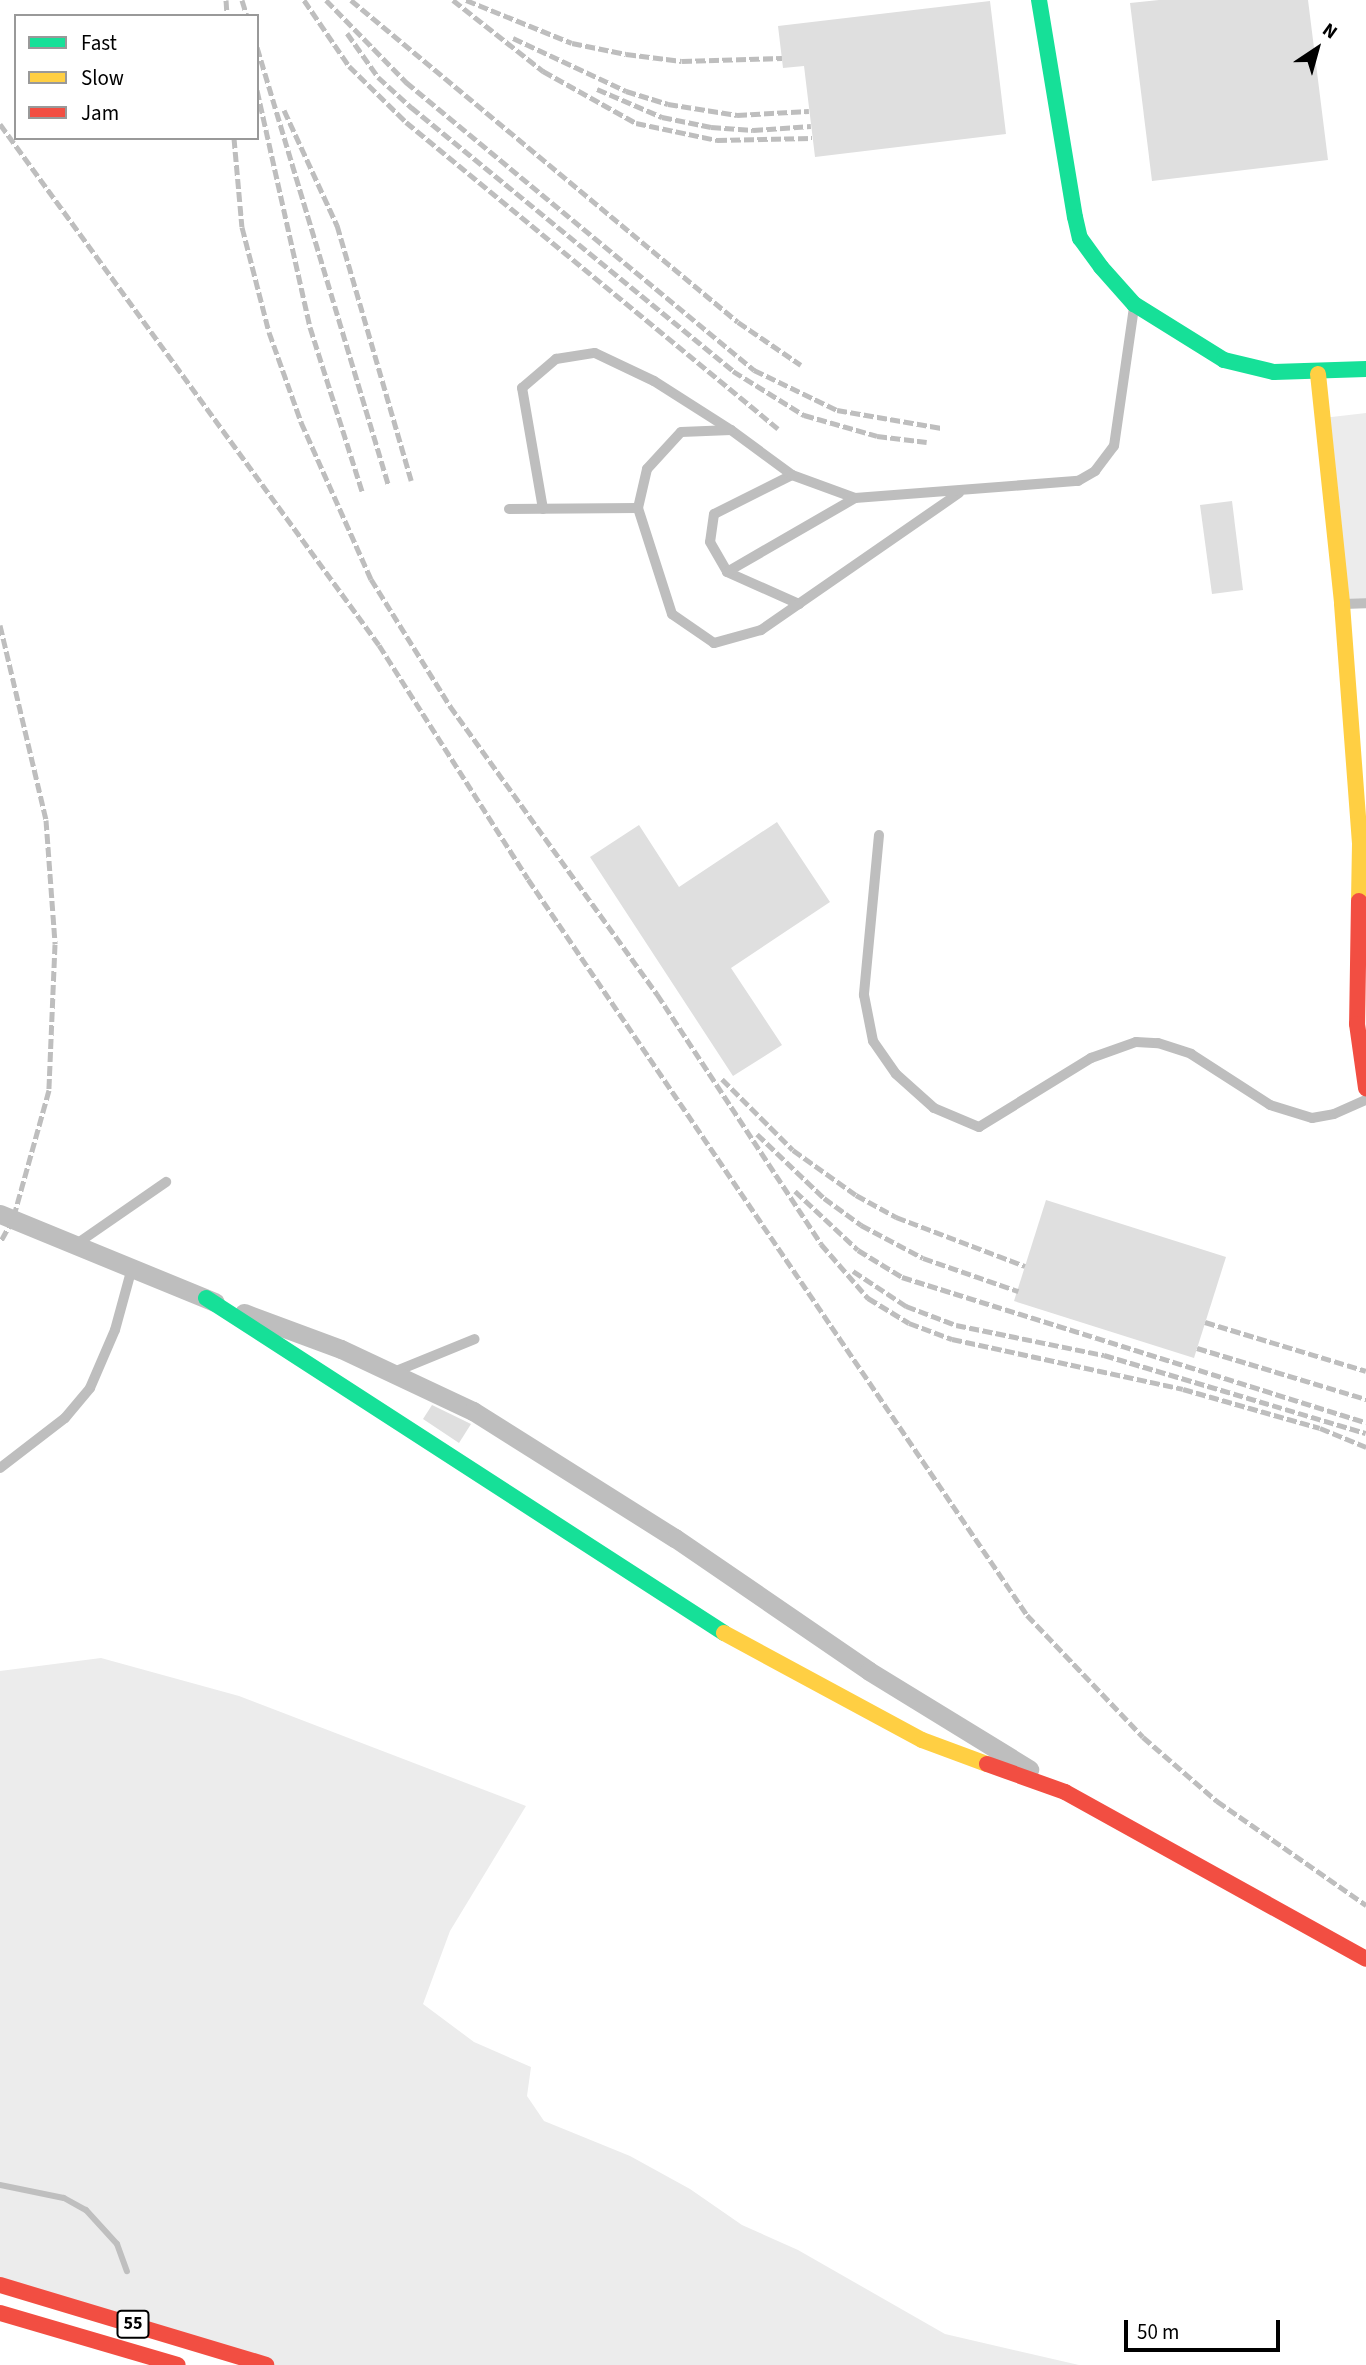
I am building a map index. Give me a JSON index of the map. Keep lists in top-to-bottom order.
{
  "streets": {
    "street": ["55"]
  },
  "legend": ["Fast", "Slow", "Jam"],
  "scale_bar": "50 m",
  "north": "top right"
}
